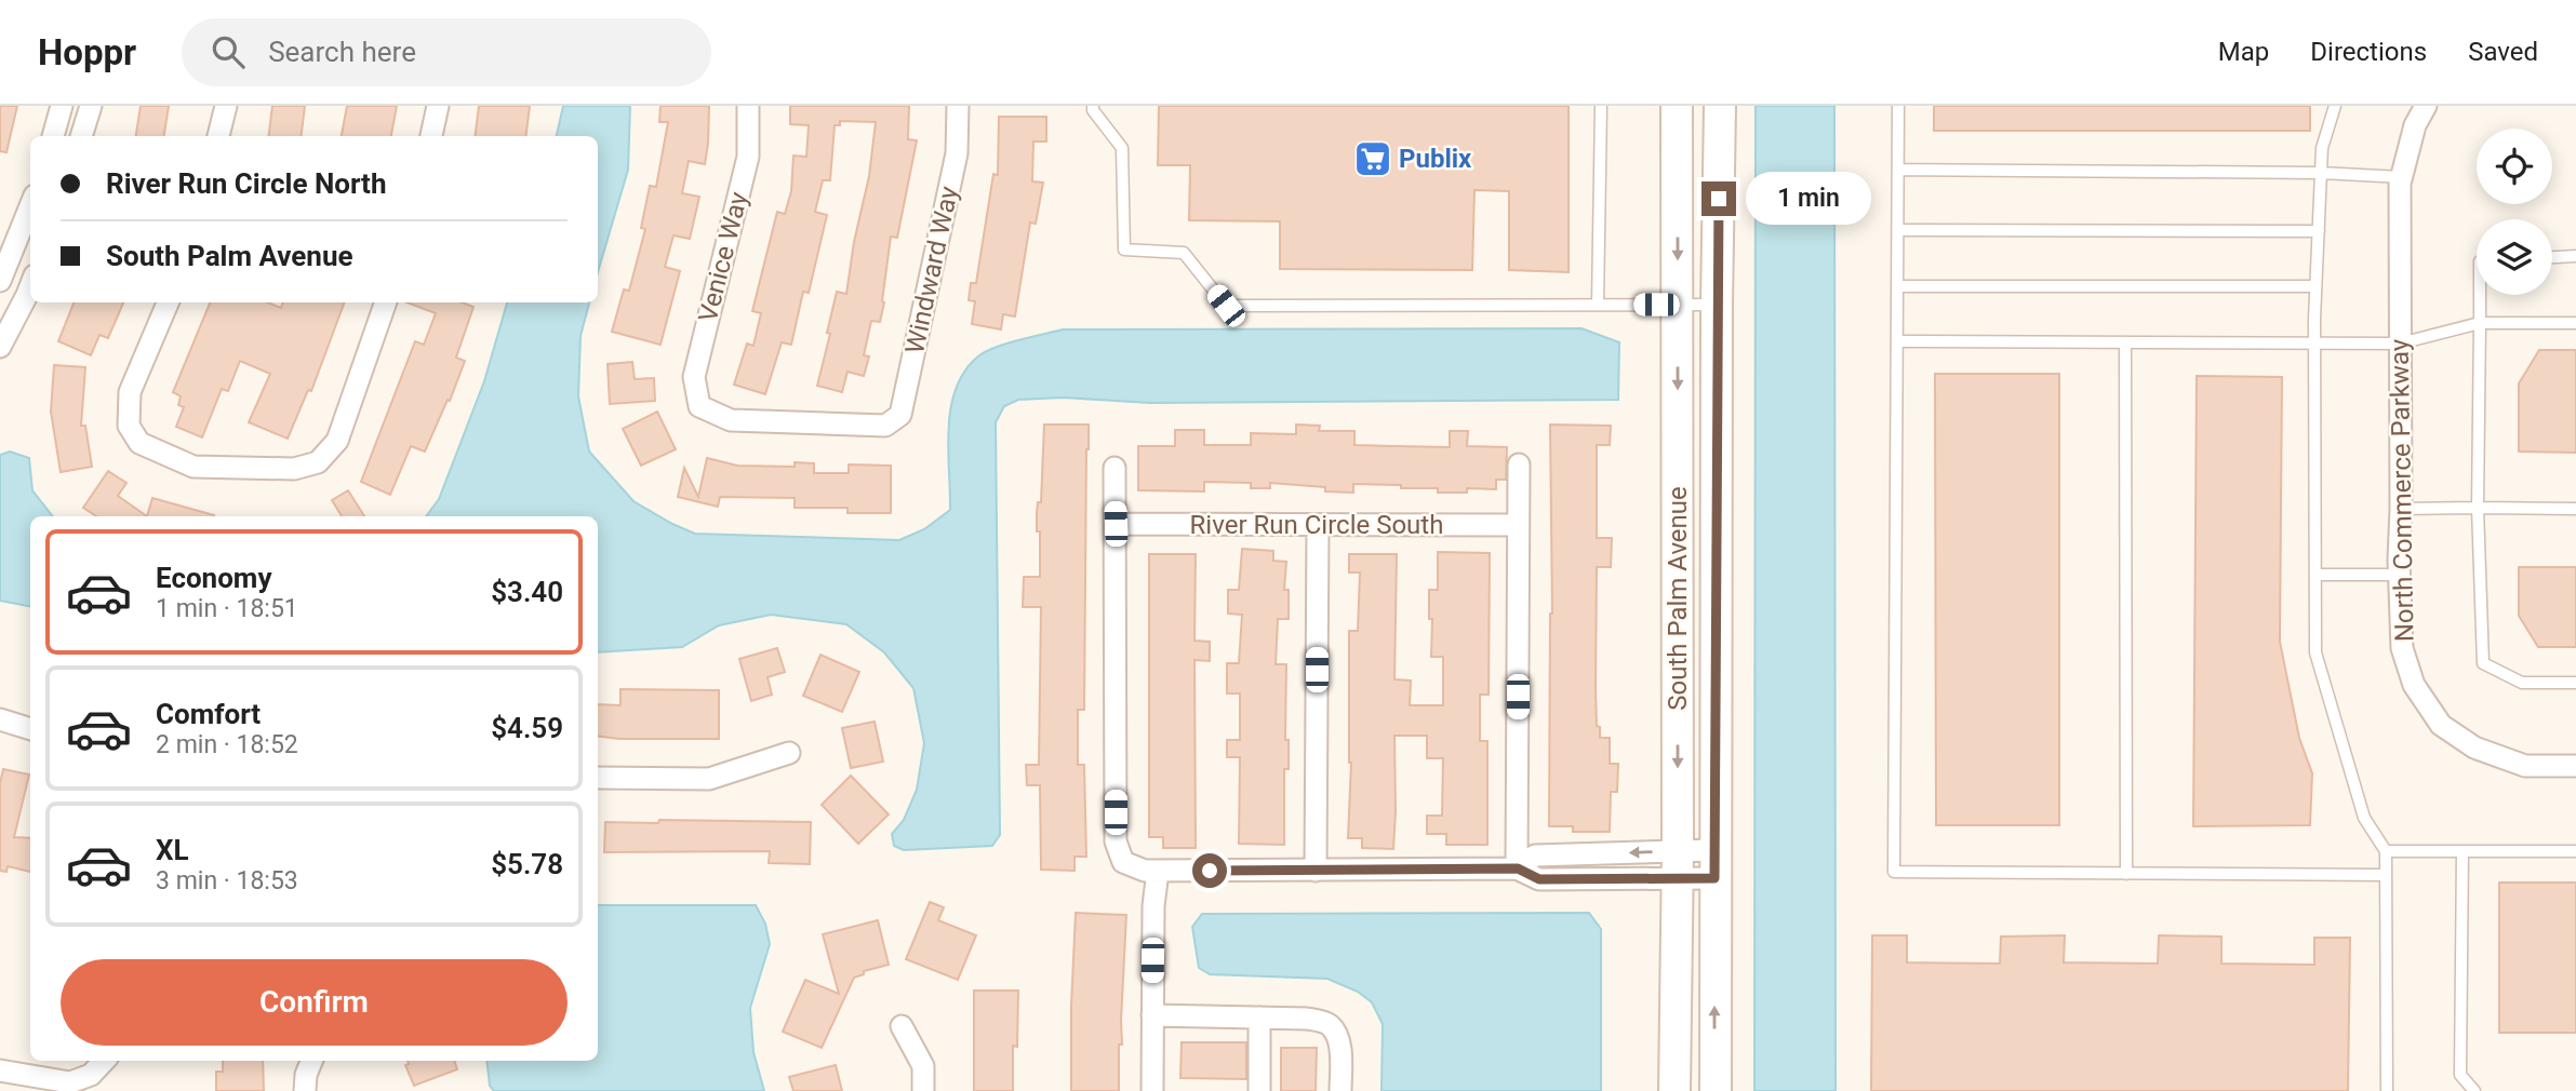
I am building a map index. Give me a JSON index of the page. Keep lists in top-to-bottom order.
{
  "streets": {
    "main road": ["South Palm Avenue"],
    "street": [
      "Venice Way",
      "Windward Way",
      "North Commerce Parkway",
      "River Run Circle South"
    ]
  },
  "crossings": [
    ["Venice Way", "Windward Way"]
  ],
  "places": {
    "supermarket": ["Publix"]
  },
  "page": {
    "header": "Hoppr",
    "search": "Search here",
    "nav": ["Map", "Directions", "Saved"],
    "banner": ["River Run Circle North", "South Palm Avenue"],
    "bubble": "1 min",
    "list": [
      {
        "name": "Economy",
        "note": "1 min · 18:51",
        "value": "$3.40"
      },
      {
        "name": "Comfort",
        "note": "2 min · 18:52",
        "value": "$4.59"
      },
      {
        "name": "XL",
        "note": "3 min · 18:53",
        "value": "$5.78"
      }
    ],
    "buttons": "Confirm"
  }
}
